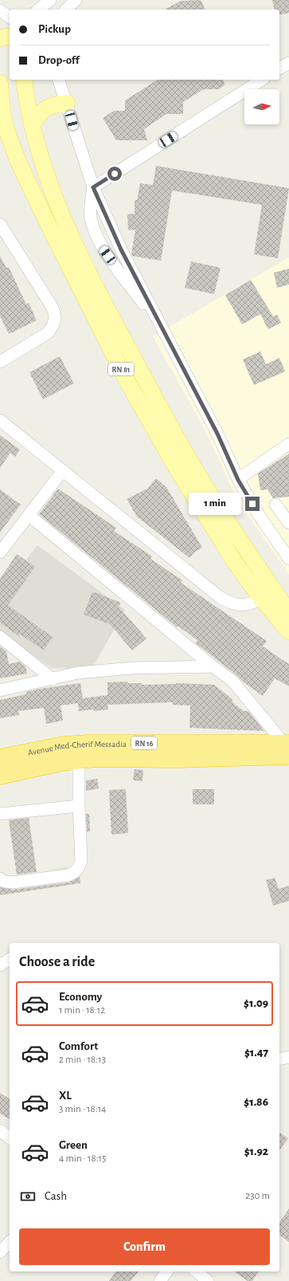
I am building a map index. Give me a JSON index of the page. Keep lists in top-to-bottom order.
{
  "streets": {
    "highway": ["RN 16", "Avenue Med-Cherif Messadia"],
    "main road": ["RN 81"]
  },
  "crossings": [
    ["RN 16", "Avenue Med-Cherif Messadia"]
  ],
  "north": "right",
  "page": {
    "banner": ["Pickup", "Drop-off"],
    "bubble": "1 min",
    "heading": "Choose a ride",
    "list": [
      {
        "name": "Economy",
        "note": "1 min · 18:12",
        "value": "$1.09"
      },
      {
        "name": "Comfort",
        "note": "2 min · 18:13",
        "value": "$1.47"
      },
      {
        "name": "XL",
        "note": "3 min · 18:14",
        "value": "$1.86"
      },
      {
        "name": "Green",
        "note": "4 min · 18:15",
        "value": "$1.92"
      }
    ],
    "pay": ["Cash", "230 m"],
    "buttons": "Confirm"
  }
}
